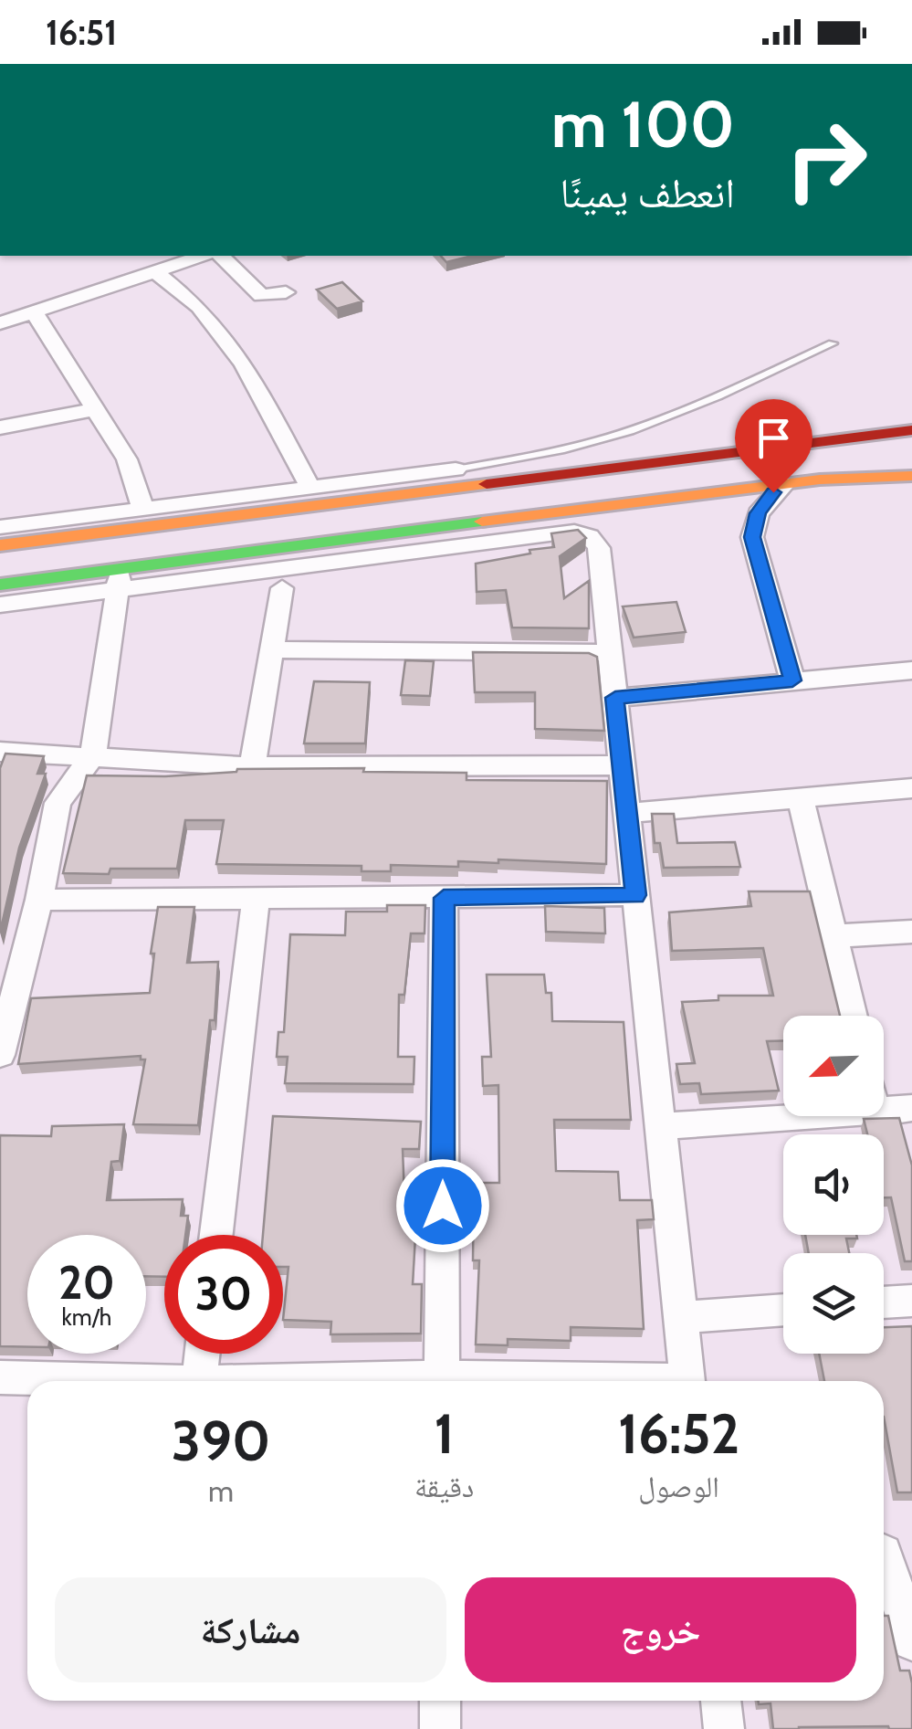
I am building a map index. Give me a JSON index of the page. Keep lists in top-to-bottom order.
{
  "north": "bottom left",
  "page": {
    "status": "16:51",
    "turn": ["100 m", "انعطف يمينًا"],
    "speed": "20 km/h",
    "limit": "30",
    "eta": [
      "16:52",
      "الوصول",
      "1",
      "دقيقة",
      "390",
      "m"
    ],
    "buttons": ["خروج", "مشاركة"]
  }
}
